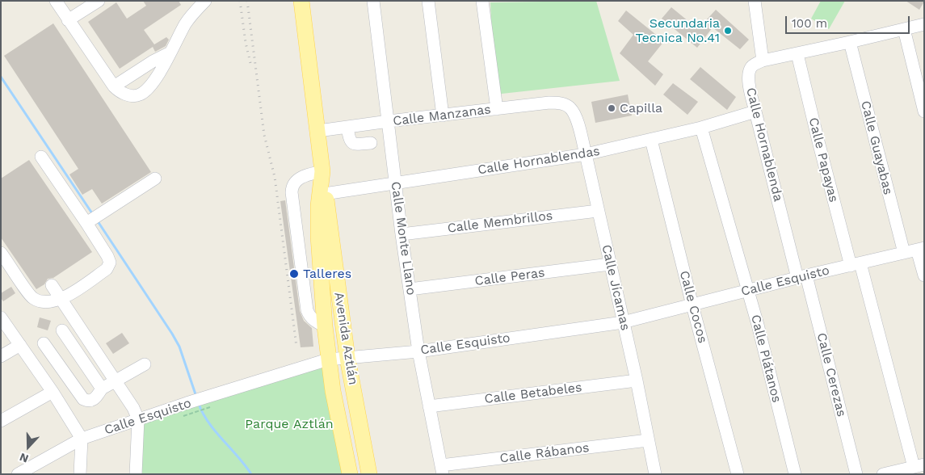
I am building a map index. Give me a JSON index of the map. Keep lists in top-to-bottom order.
{
  "streets": {
    "main road": ["Avenida Aztlán"],
    "street": [
      "Calle Manzanas",
      "Calle Hornablenda",
      "Calle Guayabas",
      "Calle Papayas",
      "Calle Hornablendas",
      "Calle Membrillos",
      "Calle Monte Llano",
      "Calle Peras",
      "Calle Esquisto",
      "Calle Jícamas",
      "Calle Cocos",
      "Calle Plátanos",
      "Calle Cerezas",
      "Calle Betabeles",
      "Calle Rábanos"
    ]
  },
  "crossings": [
    ["Calle Manzanas", "Calle Monte Llano"],
    ["Calle Manzanas", "Calle Jícamas"],
    ["Calle Manzanas", "Avenida Aztlán"],
    ["Calle Hornablenda", "Calle Hornablendas"],
    ["Calle Hornablenda", "Calle Esquisto"],
    ["Calle Hornablenda", "Calle Cerezas"],
    ["Calle Guayabas", "Calle Esquisto"],
    ["Calle Papayas", "Calle Esquisto"],
    ["Calle Hornablendas", "Calle Monte Llano"],
    ["Calle Hornablendas", "Calle Jícamas"],
    ["Calle Hornablendas", "Calle Cocos"],
    ["Calle Hornablendas", "Avenida Aztlán"],
    ["Calle Hornablendas", "Calle Plátanos"],
    ["Calle Membrillos", "Calle Monte Llano"],
    ["Calle Membrillos", "Calle Jícamas"],
    ["Calle Monte Llano", "Calle Peras"],
    ["Calle Monte Llano", "Calle Esquisto"],
    ["Calle Monte Llano", "Calle Betabeles"],
    ["Calle Monte Llano", "Calle Rábanos"],
    ["Calle Peras", "Calle Jícamas"],
    ["Calle Esquisto", "Calle Jícamas"],
    ["Calle Esquisto", "Calle Cocos"],
    ["Calle Esquisto", "Avenida Aztlán"],
    ["Calle Esquisto", "Calle Plátanos"],
    ["Calle Esquisto", "Calle Cerezas"],
    ["Calle Jícamas", "Calle Betabeles"],
    ["Calle Jícamas", "Calle Rábanos"]
  ],
  "parks": ["Parque Aztlán"],
  "places": ["Secundaria Tecnica No.41", "Capilla", "Talleres"],
  "scale_bar": "100 m",
  "north": "bottom"
}
